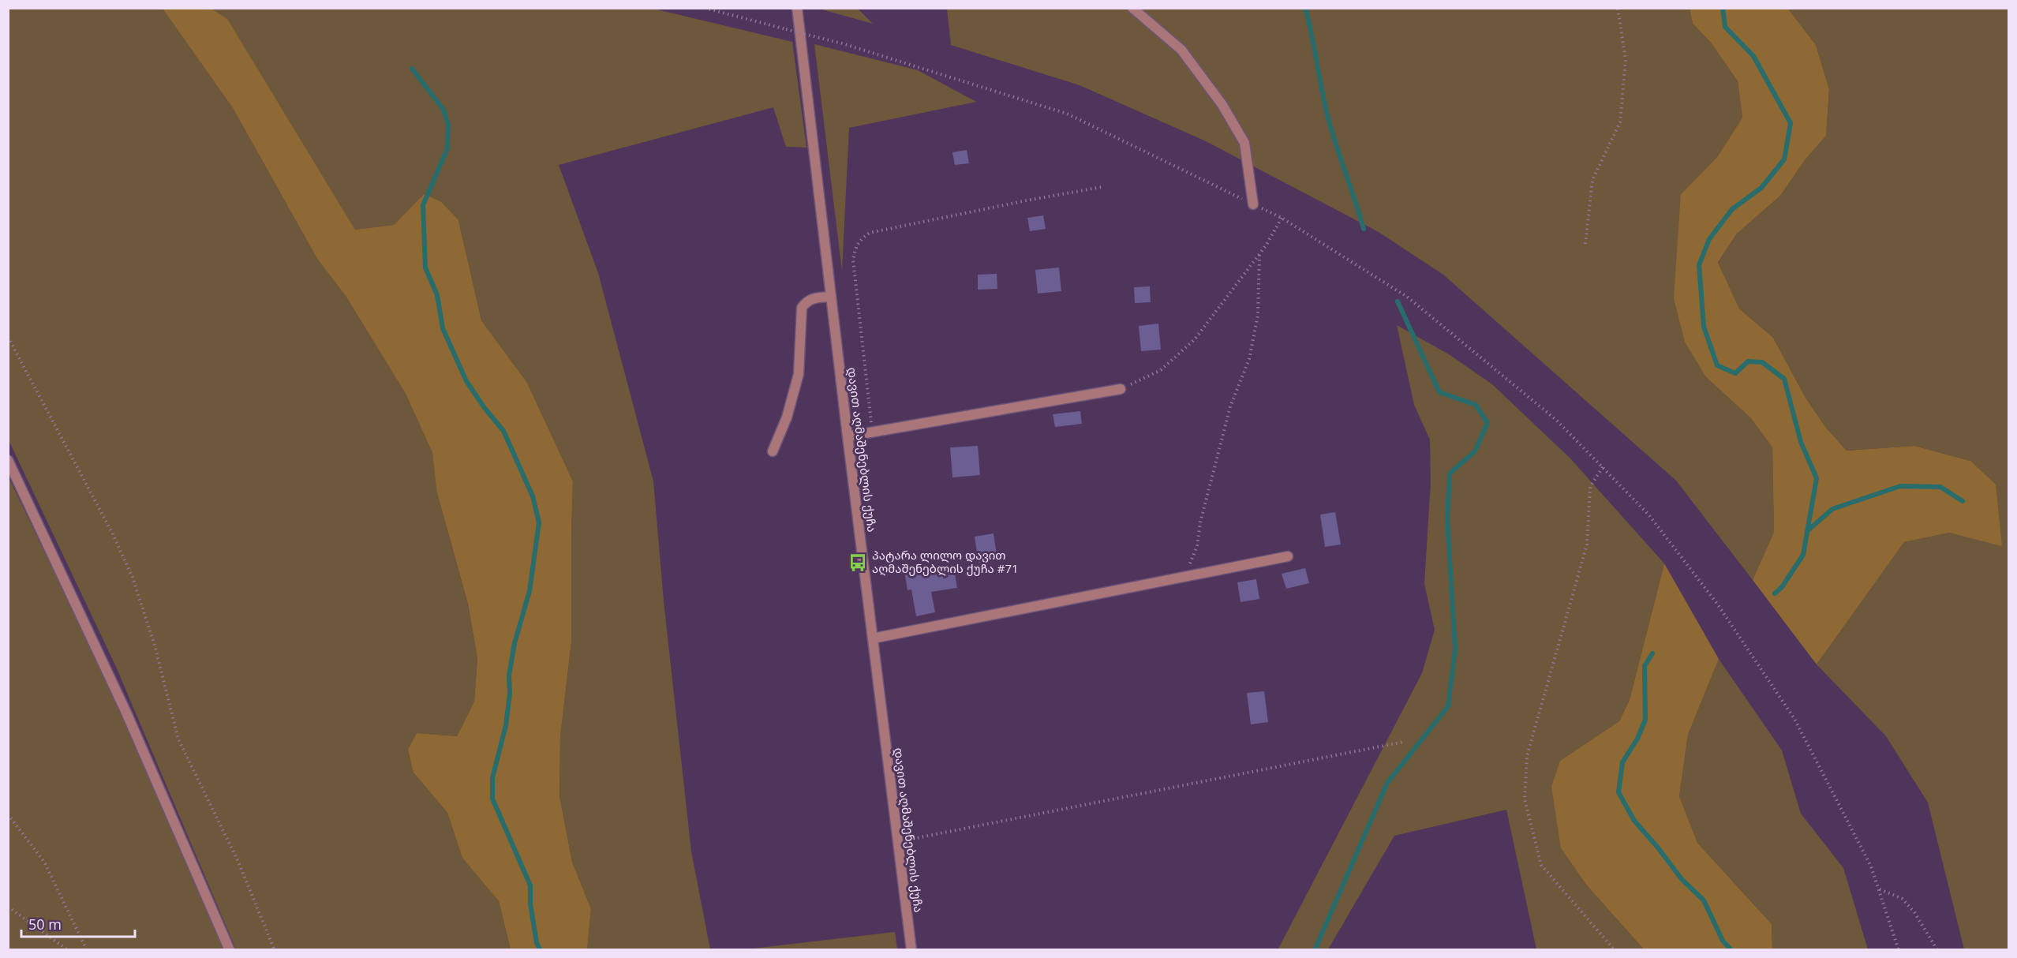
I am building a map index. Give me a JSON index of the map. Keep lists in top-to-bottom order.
{
  "streets": {
    "street": ["დავით აღმაშენებლის ქუჩა"]
  },
  "places": {
    "bus stop": ["პატარა ლილო დავით აღმაშენებლის ქუჩა #71"]
  },
  "scale_bar": "50 m"
}
